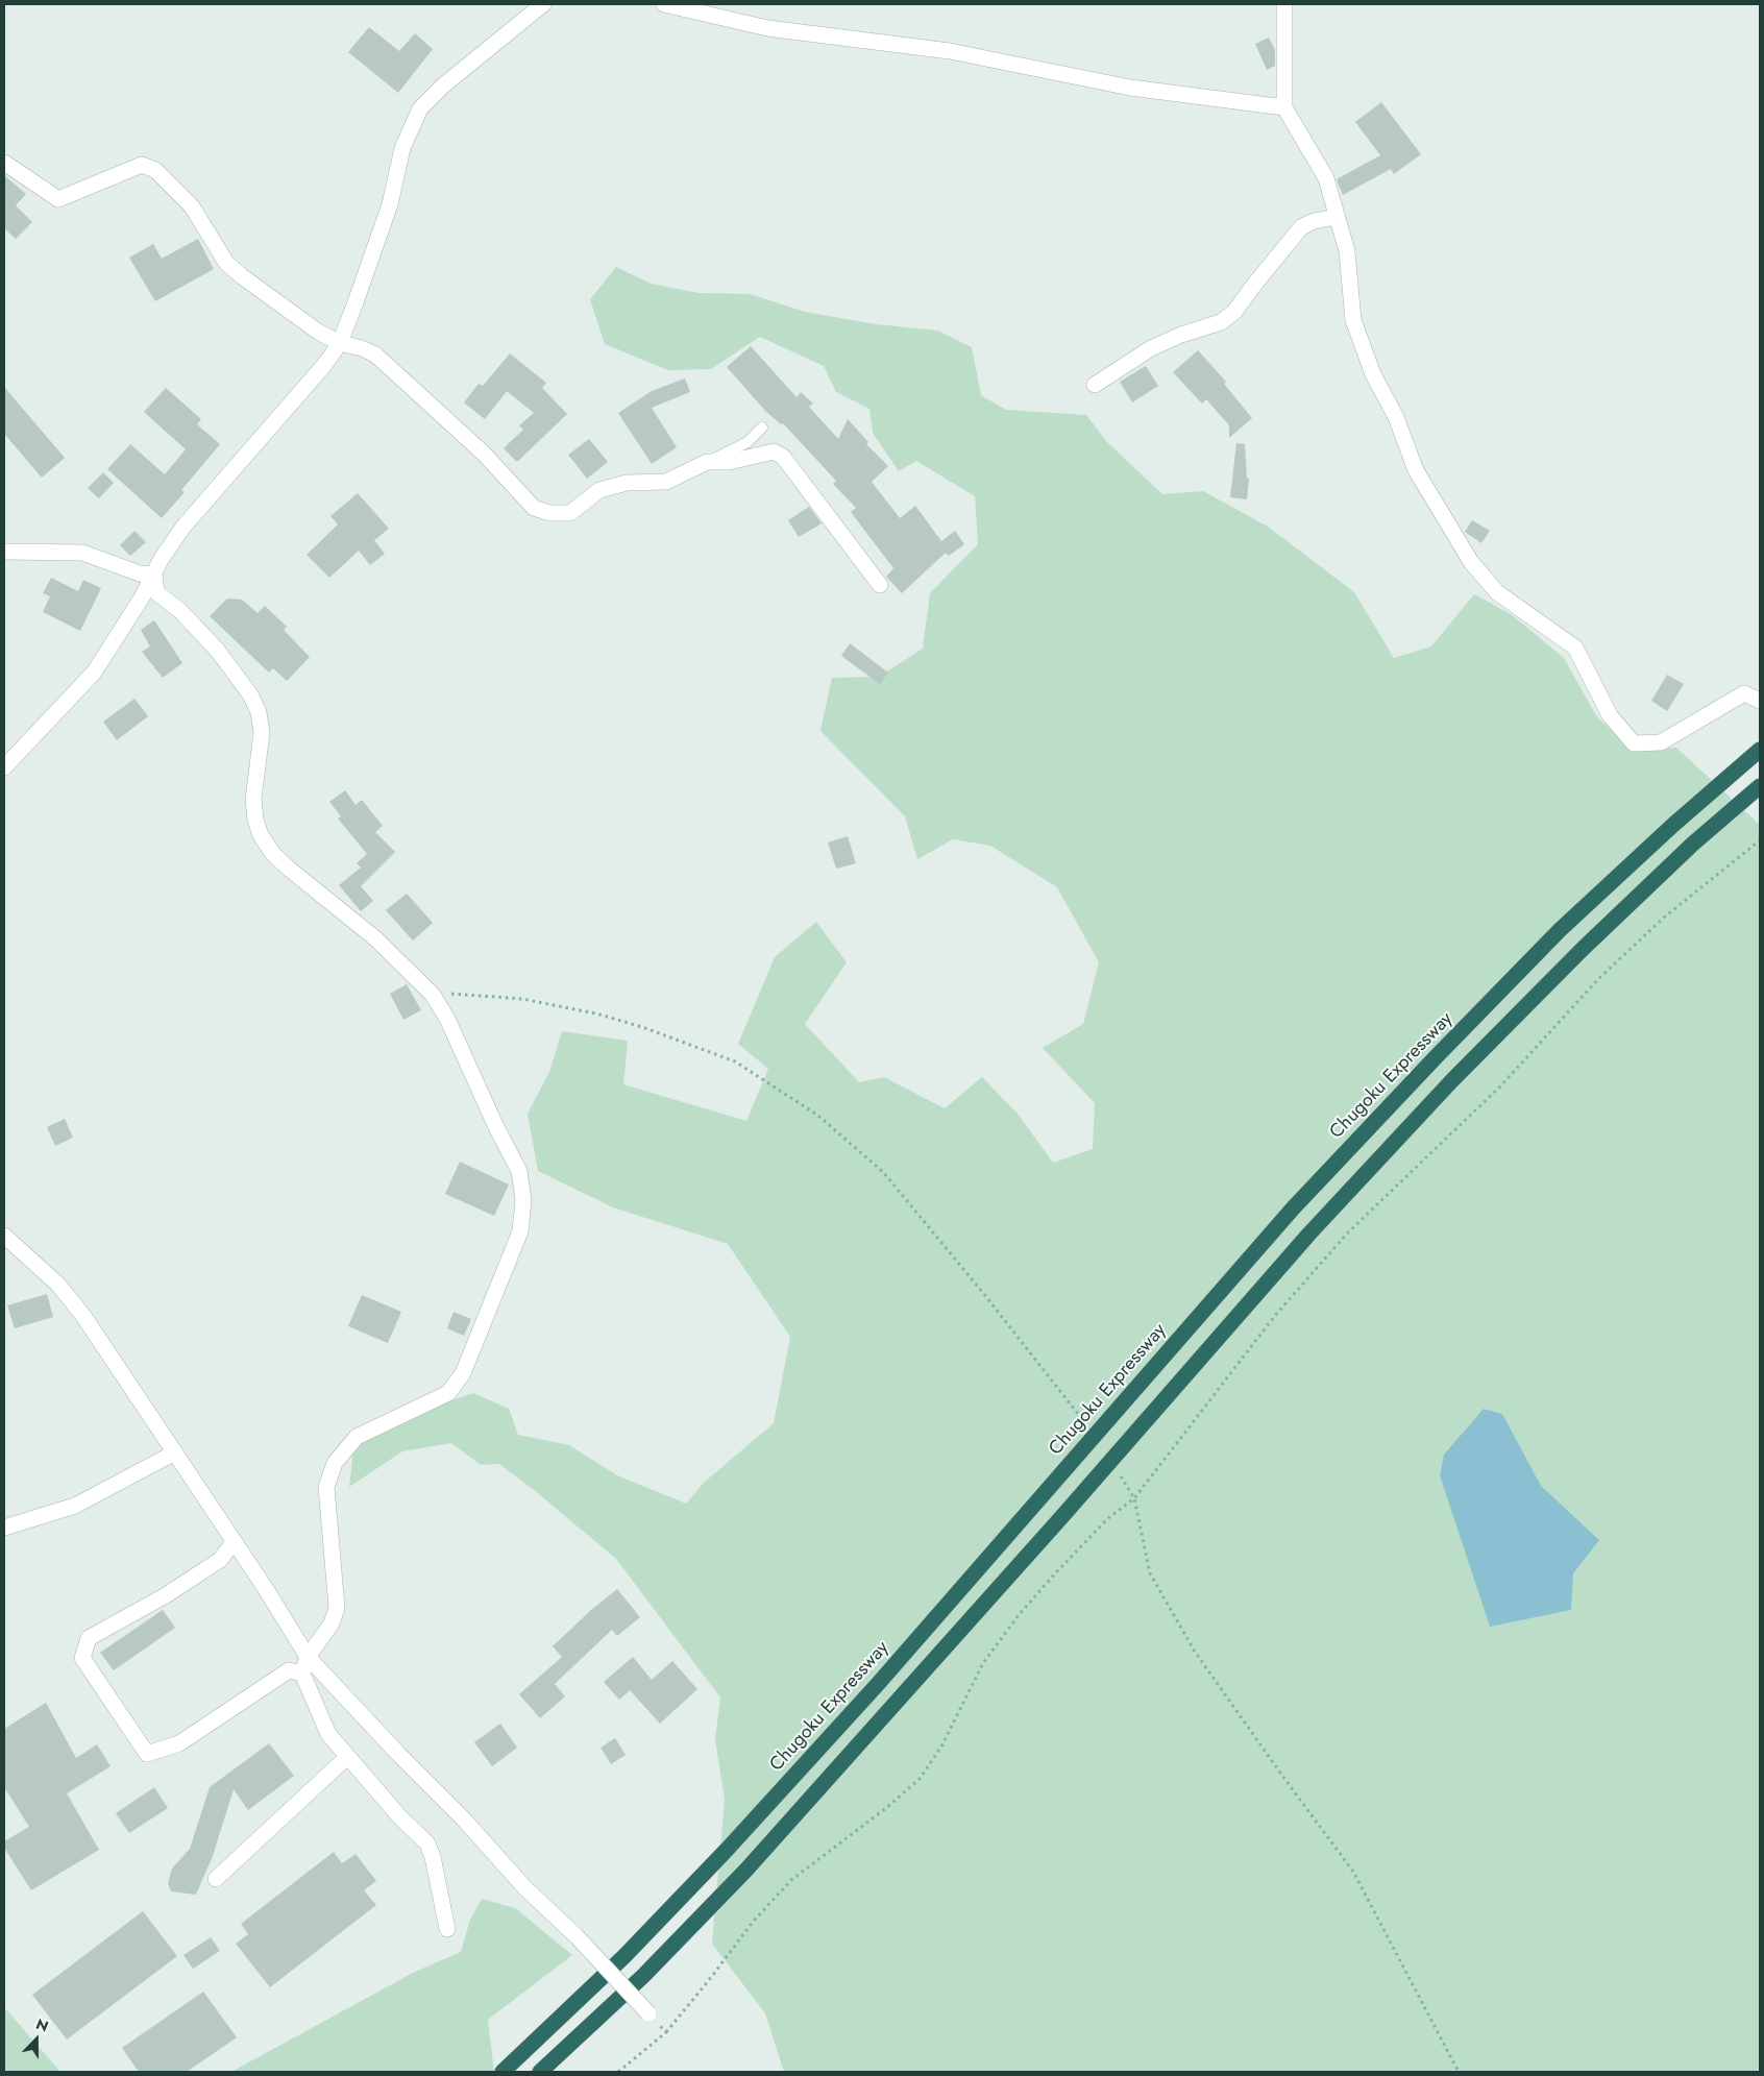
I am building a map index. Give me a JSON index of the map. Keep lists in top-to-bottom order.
{
  "streets": {
    "highway": ["Chugoku Expressway"]
  },
  "north": "top"
}
